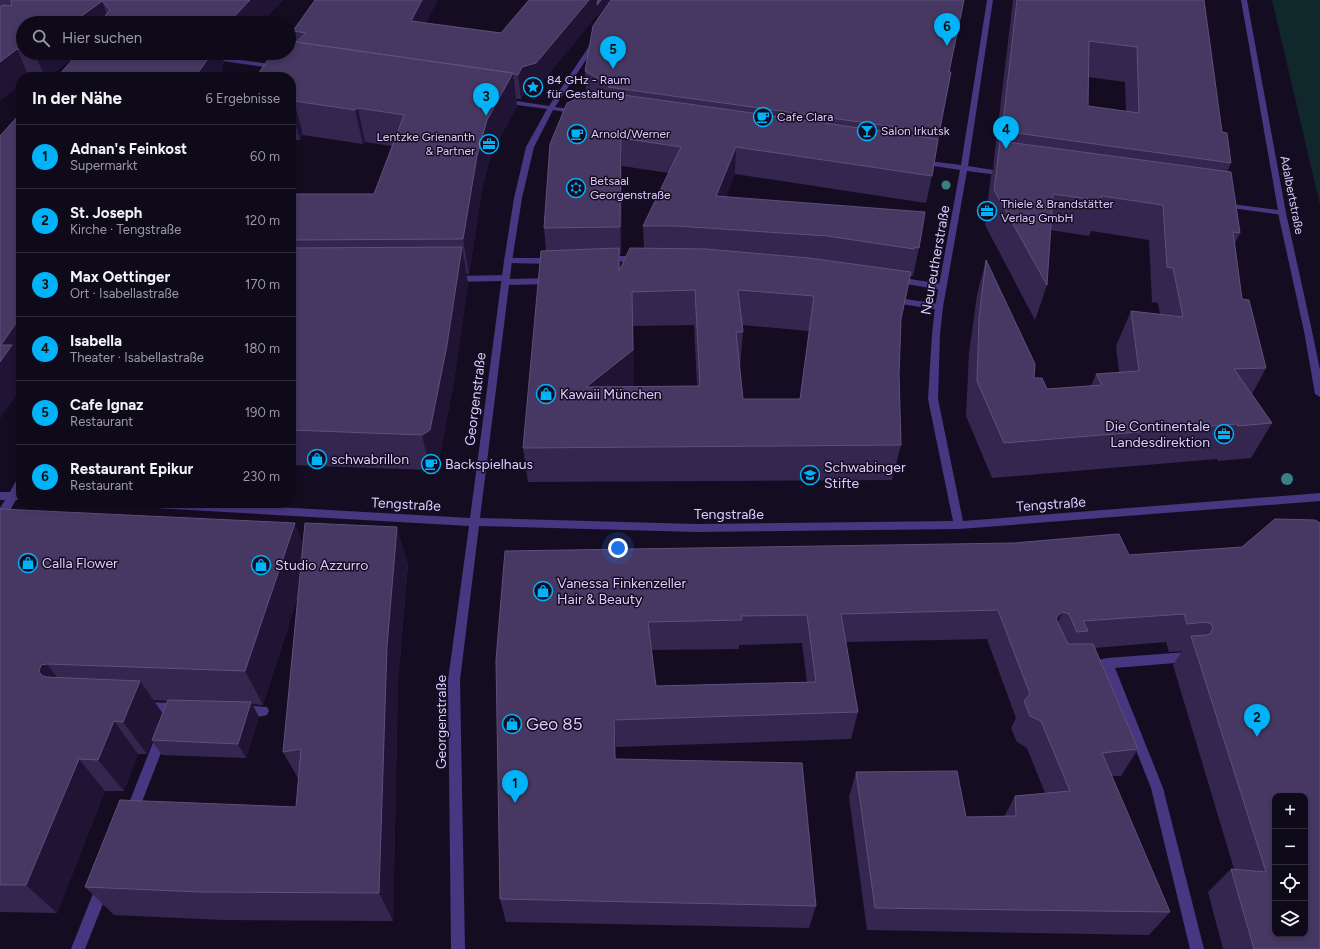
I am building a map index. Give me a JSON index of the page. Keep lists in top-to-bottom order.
{
  "streets": {
    "street": [
      "Adalbertstraße",
      "Neureutherstraße",
      "Georgenstraße",
      "Tengstraße"
    ]
  },
  "crossings": [
    ["Neureutherstraße", "Tengstraße"],
    ["Georgenstraße", "Tengstraße"]
  ],
  "places": {
    "place": ["84 GHz - Raum für Gestaltung"],
    "cafe": ["Cafe Clara", "Arnold/Werner", "Backspielhaus"],
    "bar": ["Salon Irkutsk"],
    "office": ["Lentzke Grienanth & Partner", "Thiele & Brandstätter Verlag GmbH", "Die Continentale Landesdirektion"],
    "synagogue": ["Betsaal Georgenstraße"],
    "shop": [
      "Kawaii München",
      "schwabrillon",
      "Calla Flower",
      "Studio Azzurro",
      "Vanessa Finkenzeller Hair & Beauty",
      "Geo 85"
    ],
    "school or university": ["Schwabinger Stifte"]
  },
  "page": {
    "pins": [
      "6",
      "5",
      "3",
      "4",
      "2",
      "1"
    ],
    "search": "Hier suchen",
    "heading": ["In der Nähe", "6 Ergebnisse"],
    "list": [
      {
        "mark": "1",
        "name": "Adnan's Feinkost",
        "note": "Supermarkt",
        "value": "60 m"
      },
      {
        "mark": "2",
        "name": "St. Joseph",
        "note": "Kirche · Tengstraße",
        "value": "120 m"
      },
      {
        "mark": "3",
        "name": "Max Oettinger",
        "note": "Ort · Isabellastraße",
        "value": "170 m"
      },
      {
        "mark": "4",
        "name": "Isabella",
        "note": "Theater · Isabellastraße",
        "value": "180 m"
      },
      {
        "mark": "5",
        "name": "Cafe Ignaz",
        "note": "Restaurant",
        "value": "190 m"
      },
      {
        "mark": "6",
        "name": "Restaurant Epikur",
        "note": "Restaurant",
        "value": "230 m"
      }
    ],
    "map_buttons": ["+", "−"]
  }
}
